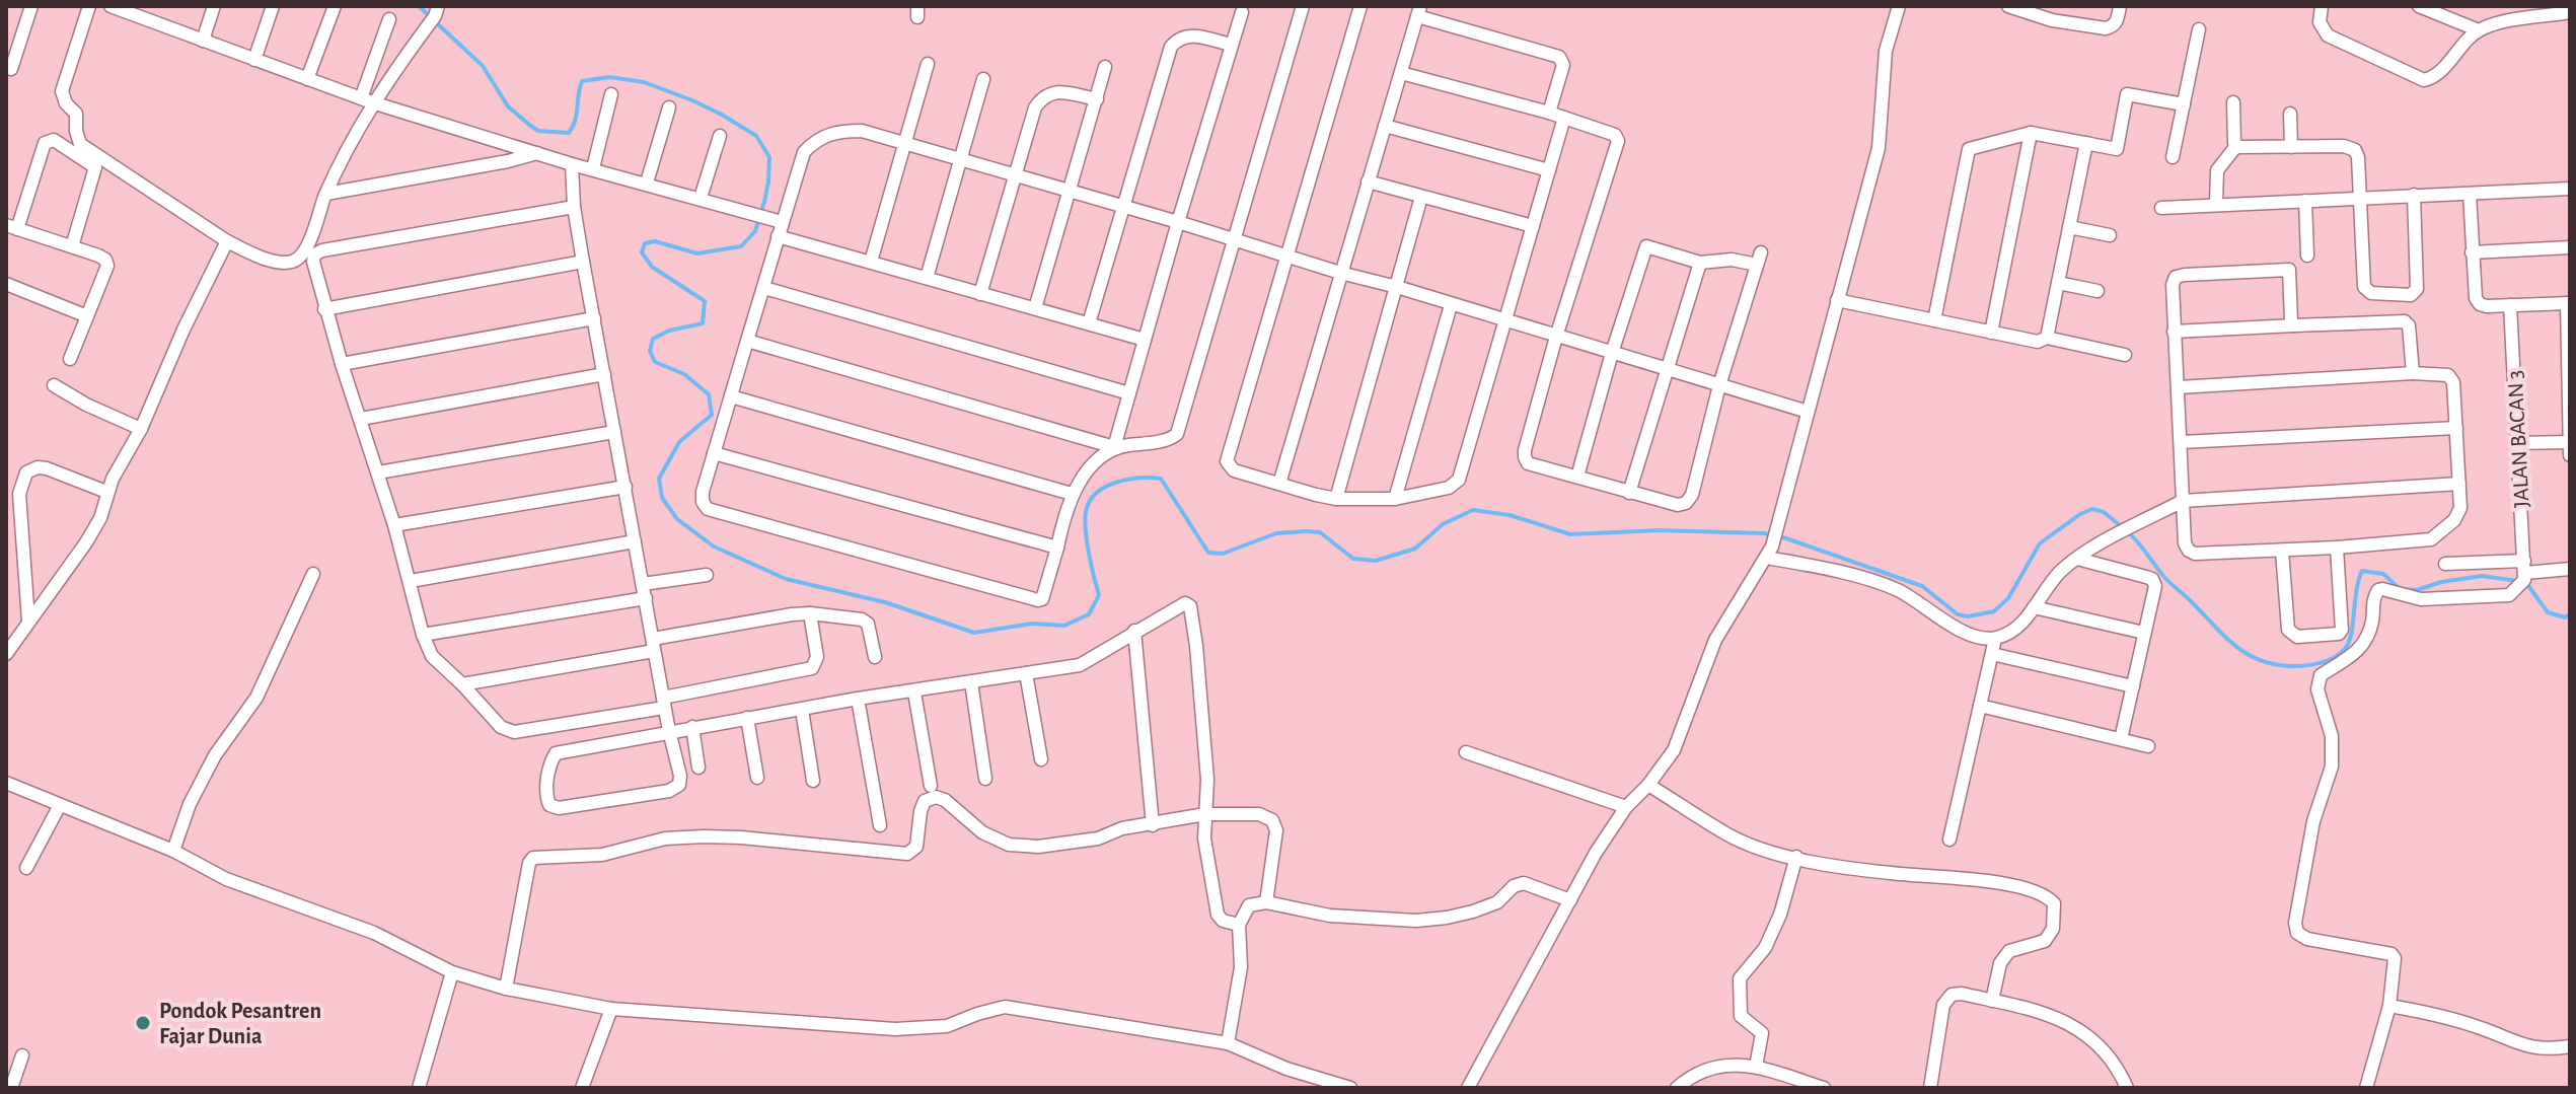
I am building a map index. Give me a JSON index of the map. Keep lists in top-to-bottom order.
{
  "streets": {
    "street": ["JALAN BACAN 3"]
  },
  "places": ["Pondok Pesantren Fajar Dunia"]
}
